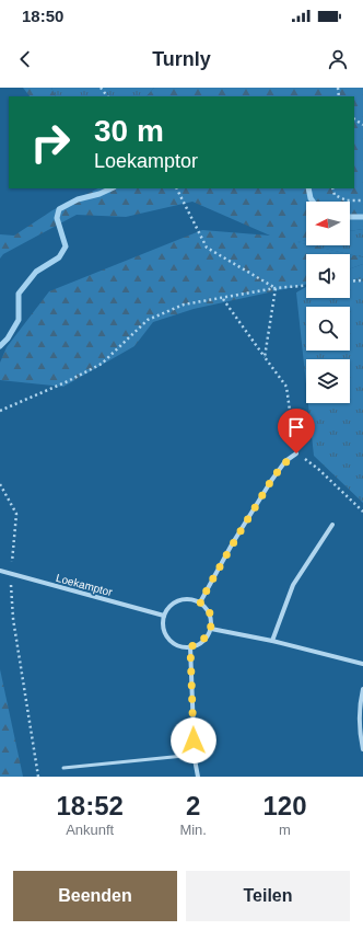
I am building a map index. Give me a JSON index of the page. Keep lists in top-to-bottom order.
{
  "streets": {
    "street": ["Loekamptor"]
  },
  "north": "left",
  "page": {
    "status": "18:50",
    "header": "Turnly",
    "turn": ["30 m", "Loekamptor"],
    "eta": [
      "18:52",
      "Ankunft",
      "2",
      "Min.",
      "120",
      "m"
    ],
    "buttons": ["Beenden", "Teilen"]
  }
}
